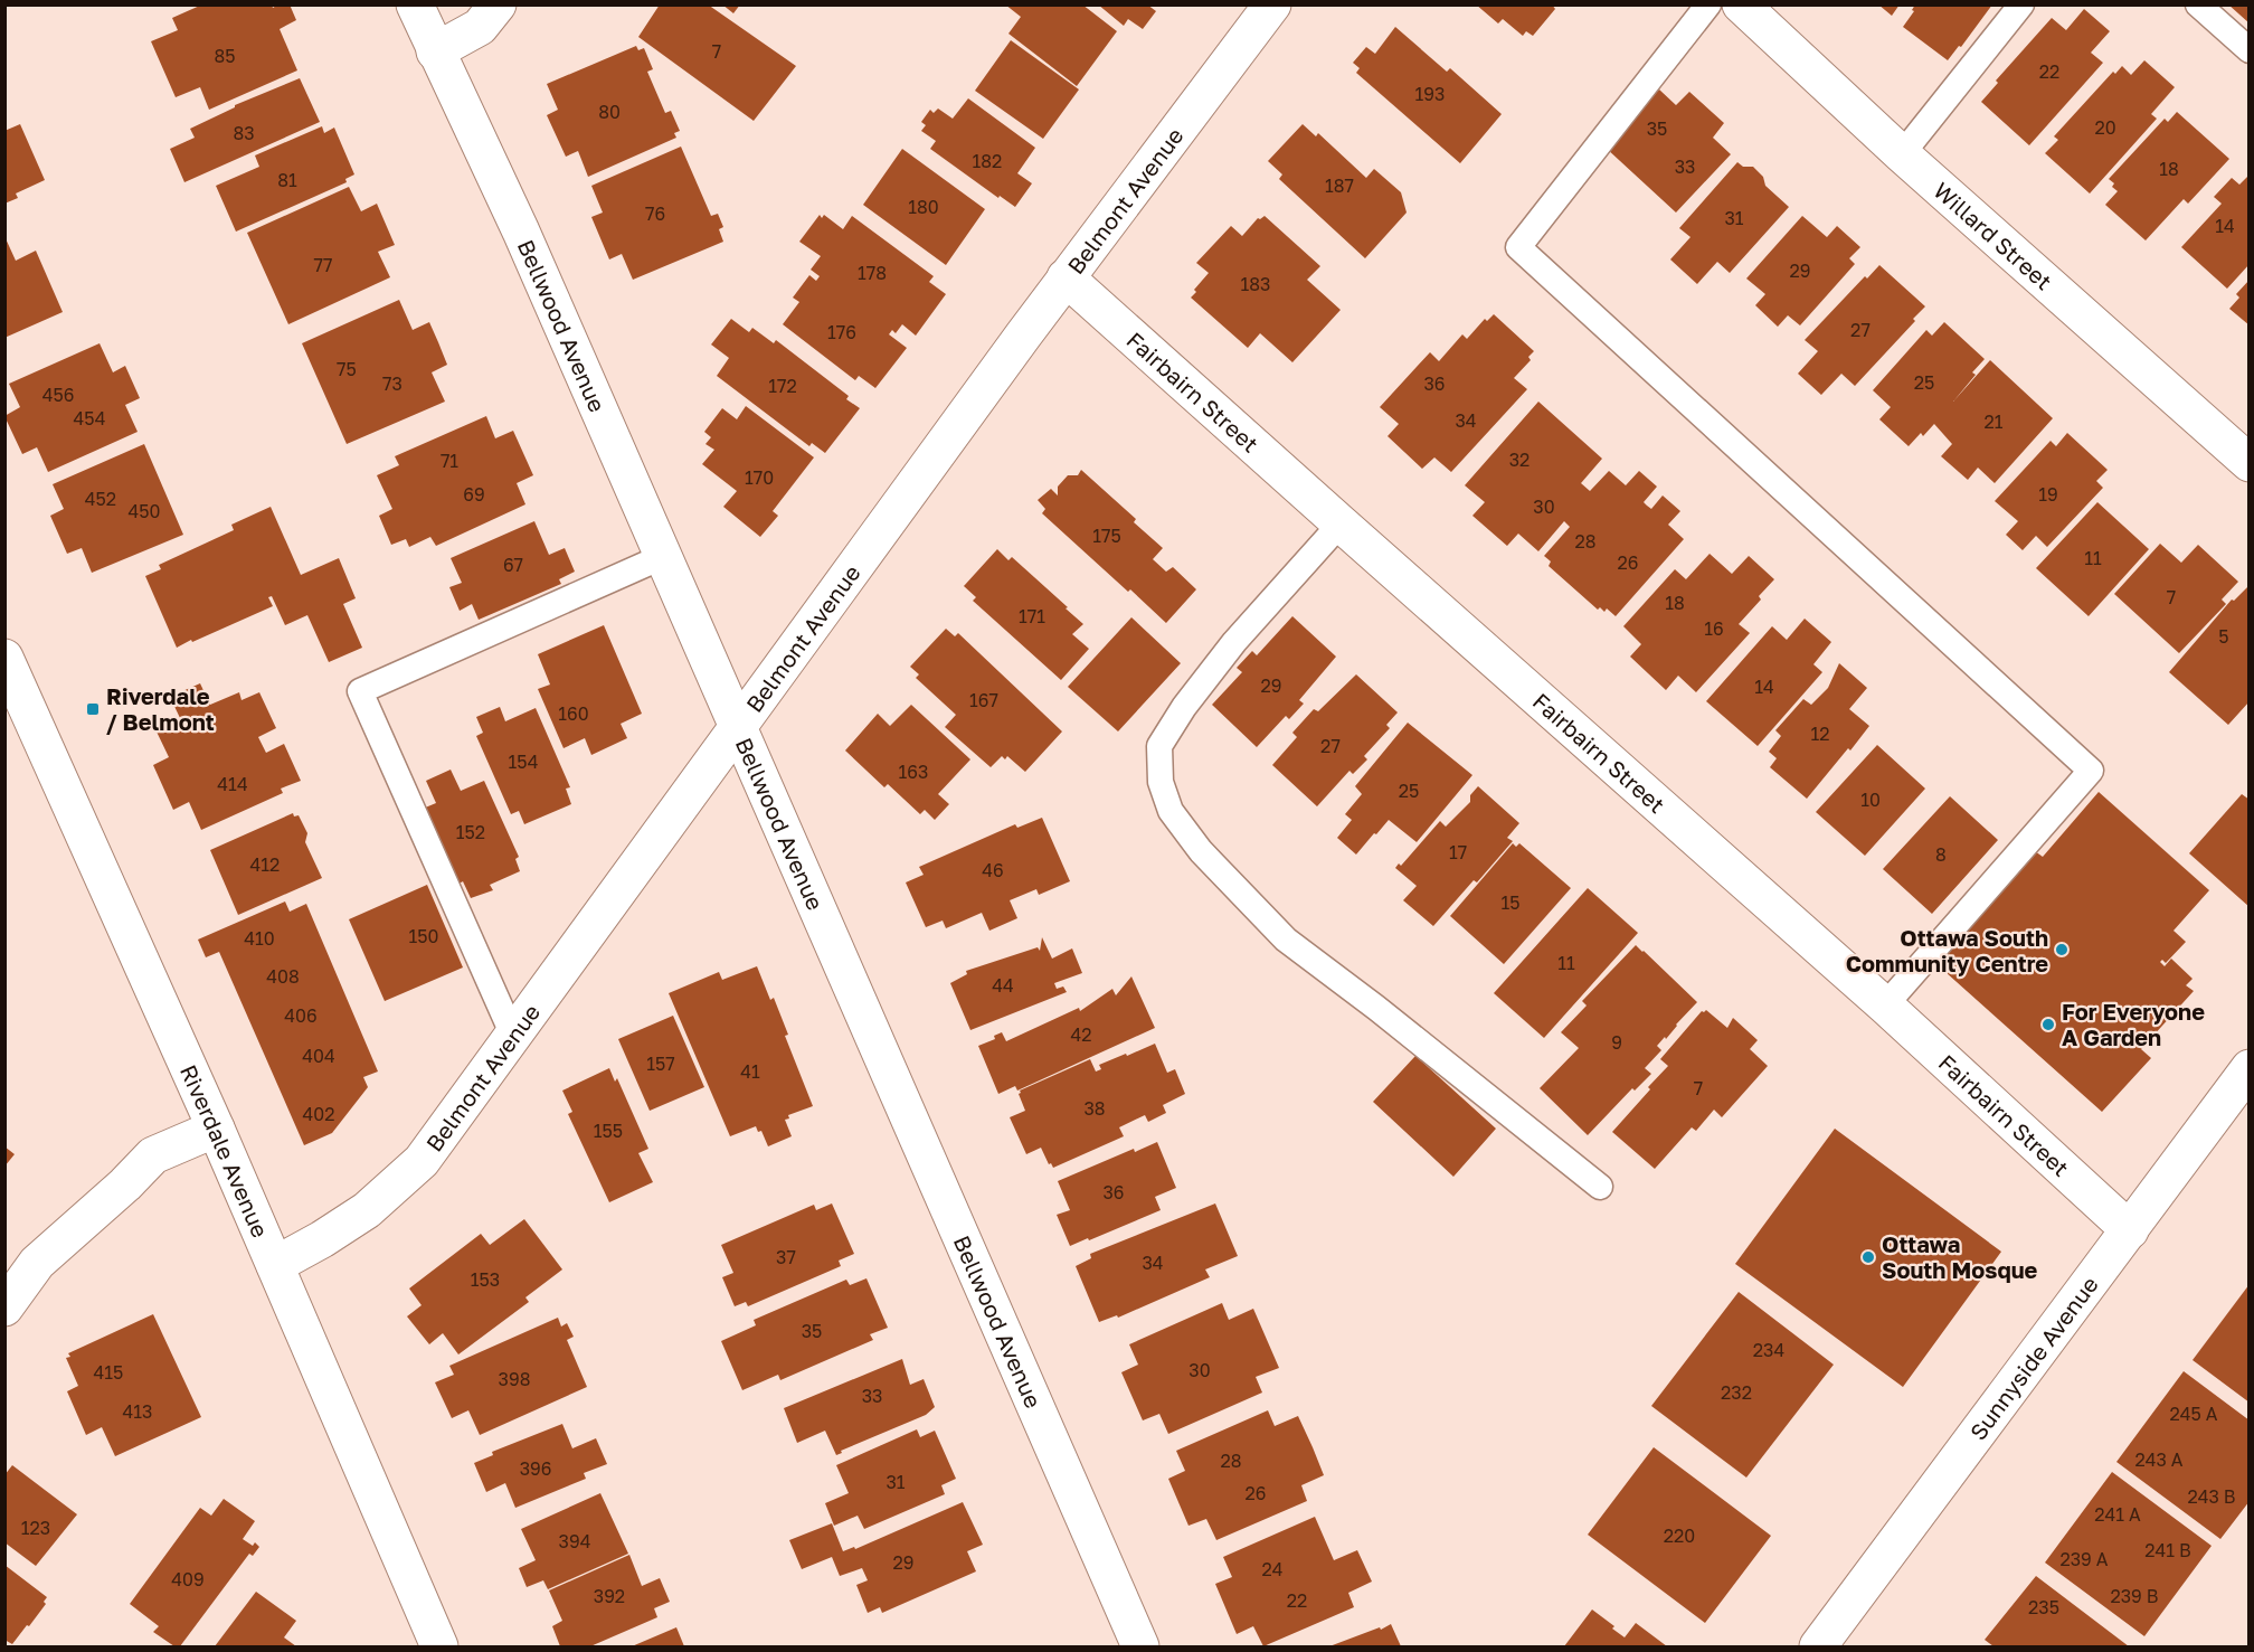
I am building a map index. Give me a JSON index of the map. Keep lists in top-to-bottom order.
{
  "streets": {
    "street": [
      "Belmont Avenue",
      "Willard Street",
      "Bellwood Avenue",
      "Fairbairn Street",
      "Riverdale Avenue",
      "Sunnyside Avenue"
    ]
  },
  "crossings": [
    ["Belmont Avenue", "Bellwood Avenue"],
    ["Belmont Avenue", "Fairbairn Street"],
    ["Belmont Avenue", "Riverdale Avenue"],
    ["Fairbairn Street", "Sunnyside Avenue"]
  ],
  "places": {
    "transit": ["Riverdale / Belmont"],
    "other": ["Ottawa South Community Centre", "For Everyone A Garden", "Ottawa South Mosque"]
  },
  "house_numbers": [
    "7",
    "85",
    "22",
    "193",
    "80",
    "20",
    "35",
    "83",
    "182",
    "33",
    "18",
    "81",
    "187",
    "180",
    "76",
    "31",
    "14",
    "77",
    "29",
    "178",
    "183",
    "27",
    "176",
    "75",
    "25",
    "73",
    "36",
    "172",
    "456",
    "454",
    "34",
    "21",
    "32",
    "71",
    "170",
    "69",
    "19",
    "452",
    "30",
    "450",
    "175",
    "28",
    "11",
    "26",
    "67",
    "7",
    "18",
    "171",
    "16",
    "5",
    "29",
    "14",
    "167",
    "160",
    "12",
    "27",
    "154",
    "163",
    "414",
    "25",
    "10",
    "152",
    "17",
    "8",
    "412",
    "46",
    "15",
    "150",
    "410",
    "11",
    "408",
    "44",
    "406",
    "42",
    "9",
    "404",
    "157",
    "41",
    "7",
    "38",
    "402",
    "155",
    "36",
    "37",
    "34",
    "153",
    "35",
    "234",
    "30",
    "415",
    "398",
    "232",
    "33",
    "413",
    "245 A",
    "243 A",
    "28",
    "396",
    "31",
    "26",
    "243 B",
    "241 A",
    "123",
    "220",
    "394",
    "241 B",
    "239 A",
    "29",
    "24",
    "409",
    "392",
    "239 B",
    "22",
    "235"
  ]
}
